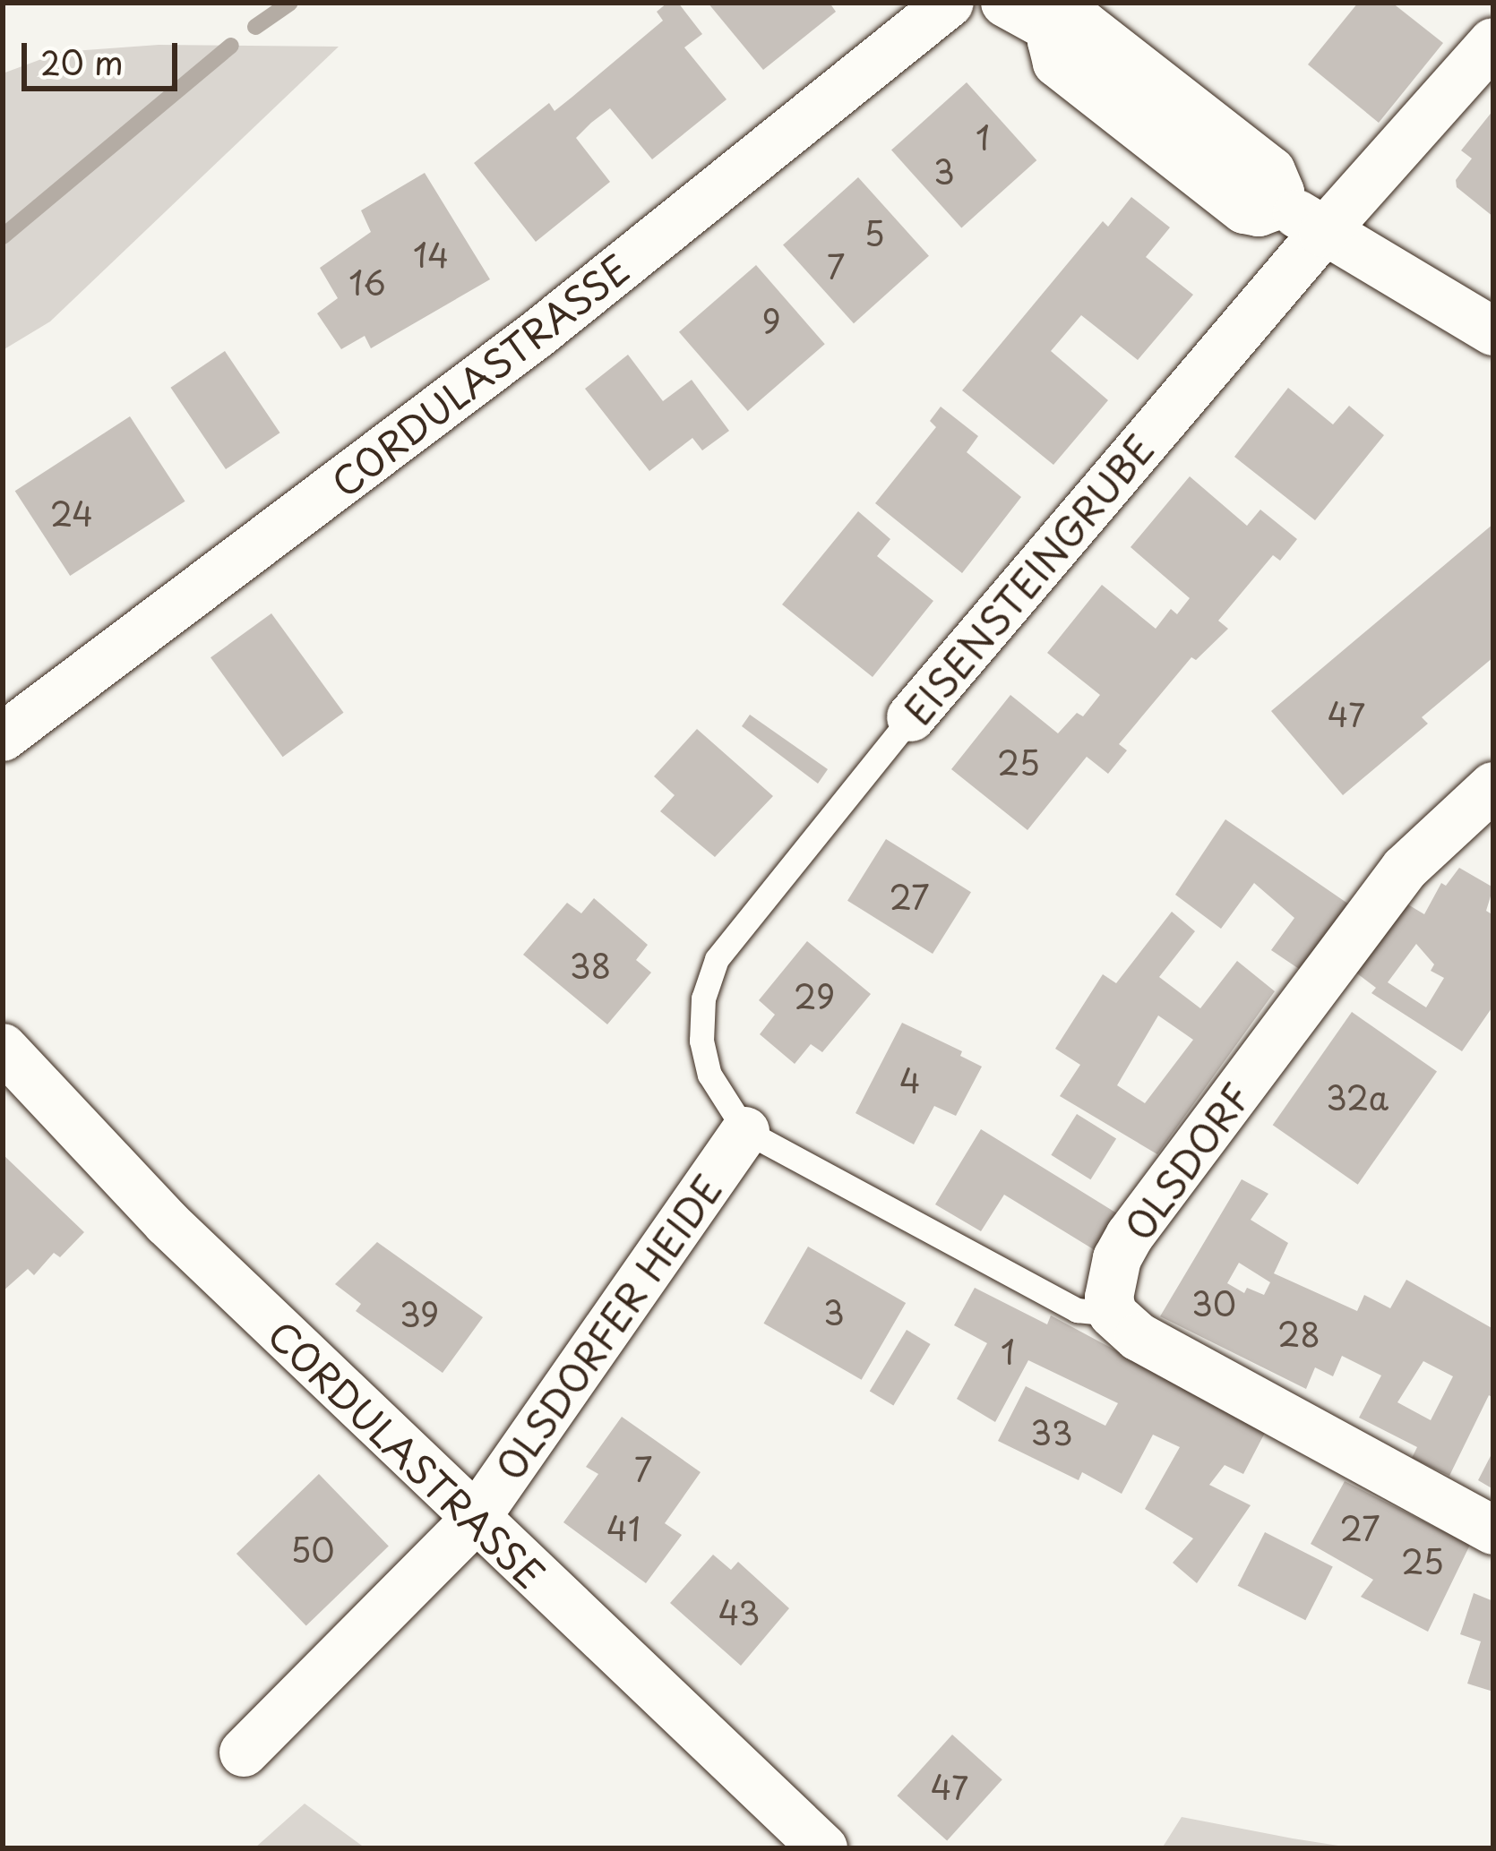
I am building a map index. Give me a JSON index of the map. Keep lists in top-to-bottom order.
{
  "streets": {
    "street": [
      "CORDULASTRASSE",
      "EISENSTEINGRUBE",
      "OLSDORF",
      "OLSDORFER HEIDE"
    ]
  },
  "crossings": [
    ["CORDULASTRASSE", "OLSDORFER HEIDE"],
    ["EISENSTEINGRUBE", "OLSDORFER HEIDE"]
  ],
  "house_numbers": [
    "1",
    "3",
    "5",
    "14",
    "7",
    "16",
    "9",
    "24",
    "47",
    "25",
    "27",
    "38",
    "29",
    "4",
    "32a",
    "30",
    "3",
    "39",
    "28",
    "1",
    "33",
    "7",
    "41",
    "27",
    "50",
    "25",
    "43",
    "47"
  ],
  "scale_bar": "20 m"
}
